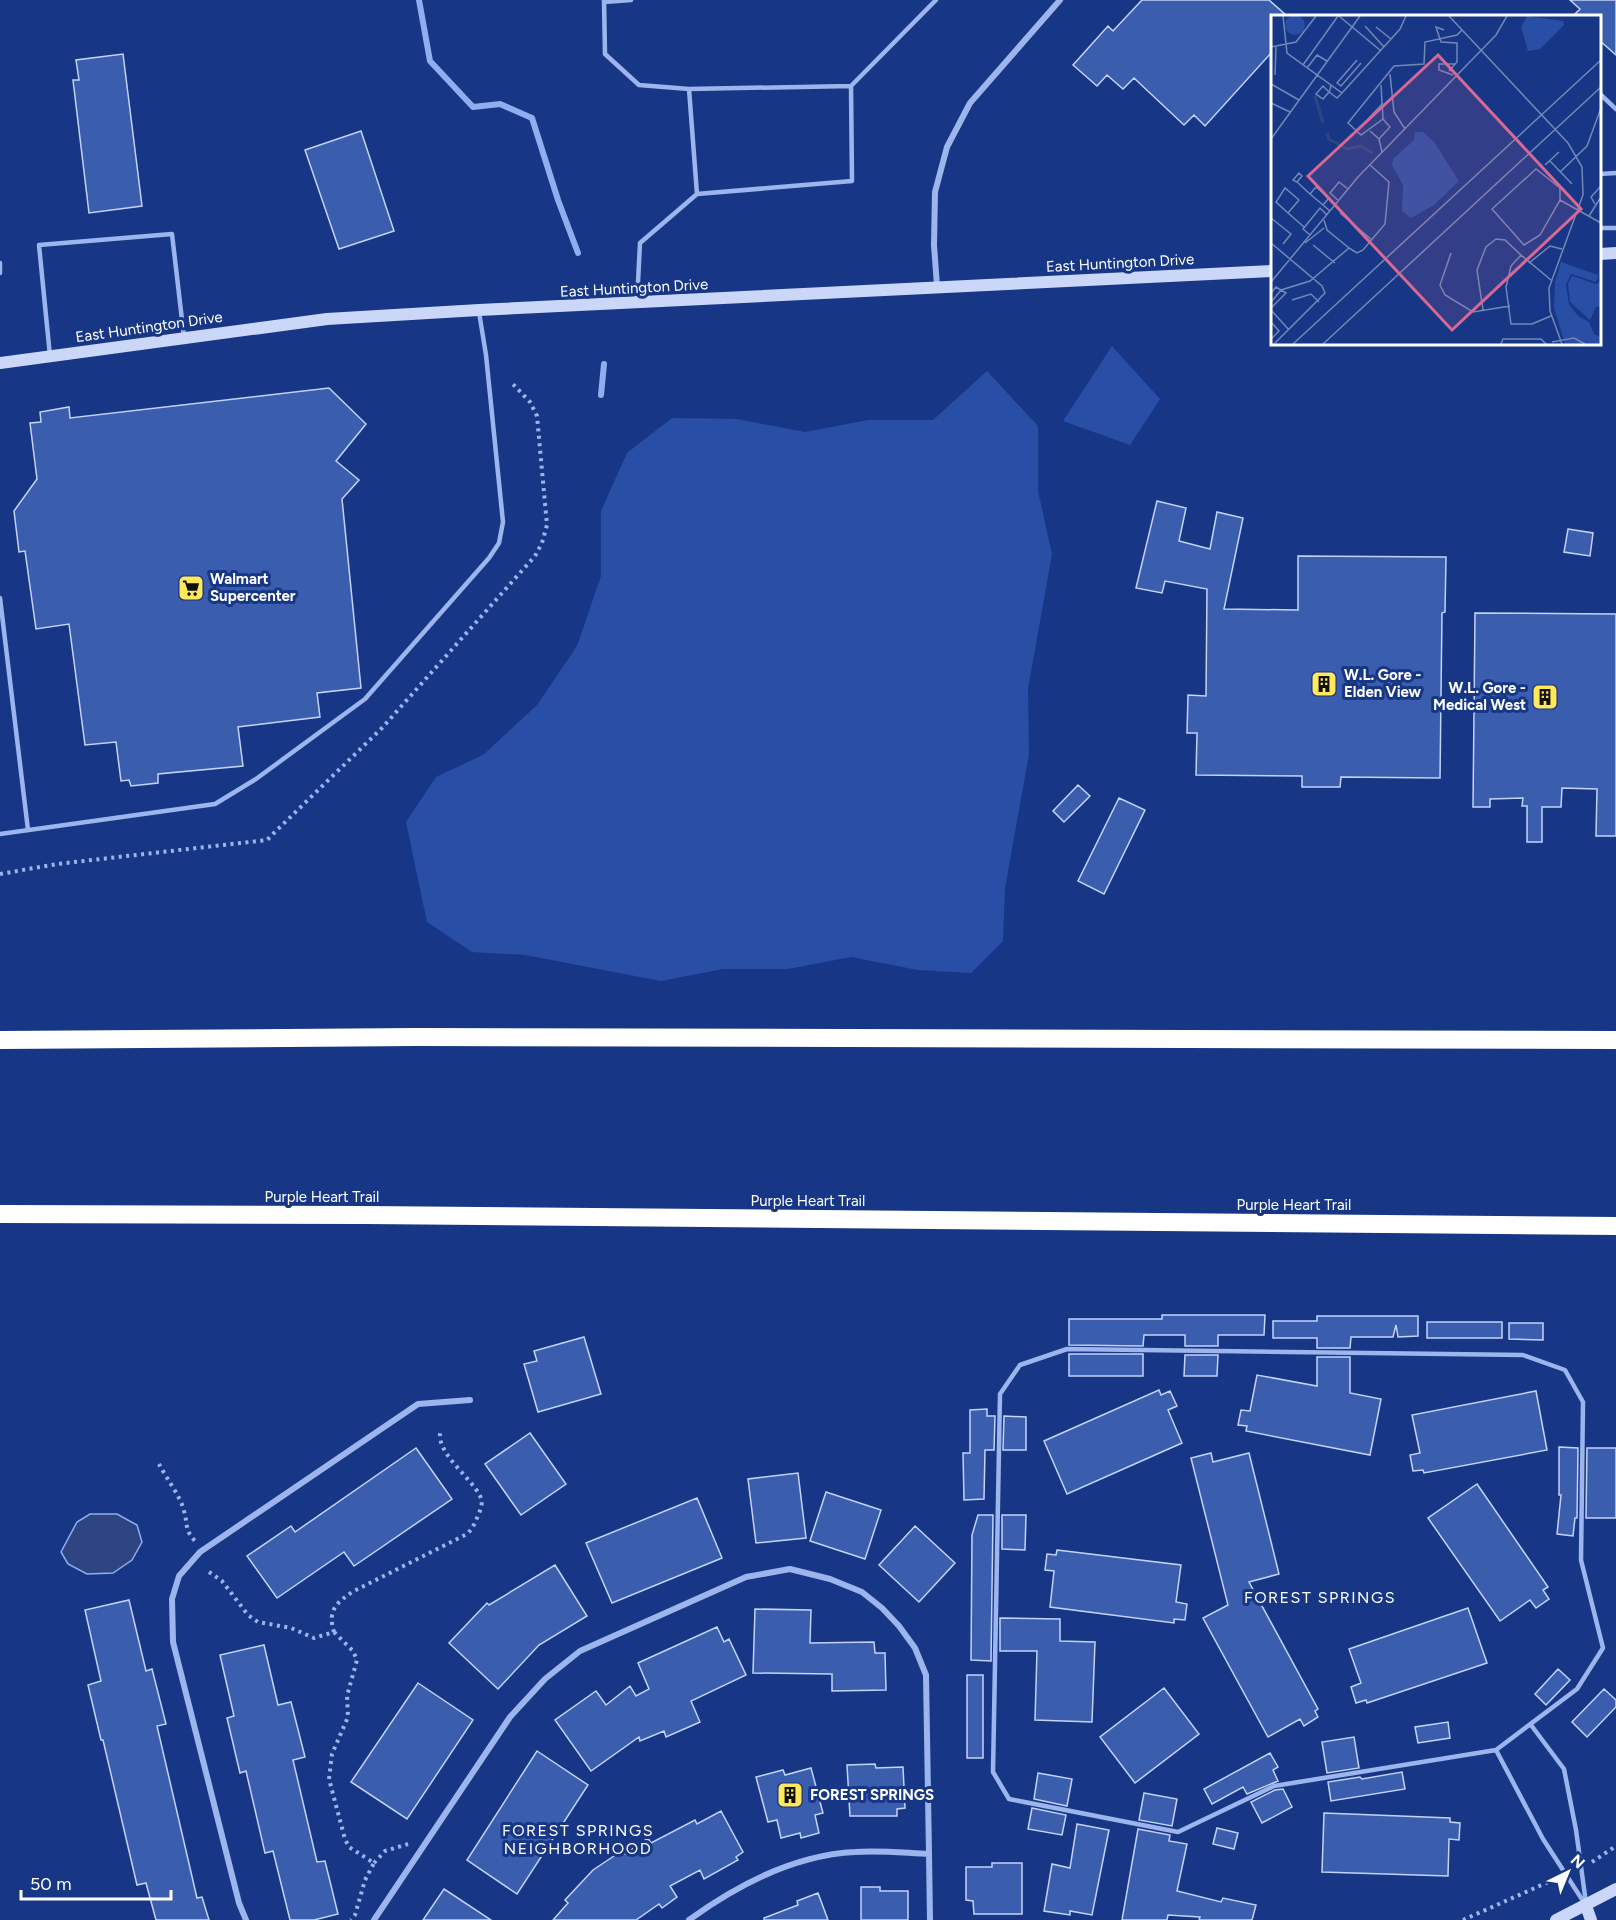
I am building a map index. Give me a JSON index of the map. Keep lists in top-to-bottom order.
{
  "streets": {
    "highway": ["Purple Heart Trail"],
    "street": ["East Huntington Drive"]
  },
  "districts": ["FOREST SPRINGS", "FOREST SPRINGS NEIGHBORHOOD"],
  "places": {
    "supermarket": ["Walmart Supercenter"],
    "building": ["W.L. Gore - Elden View", "W.L. Gore - Medical West", "FOREST SPRINGS"]
  },
  "scale_bar": "50 m",
  "north": "top right"
}
